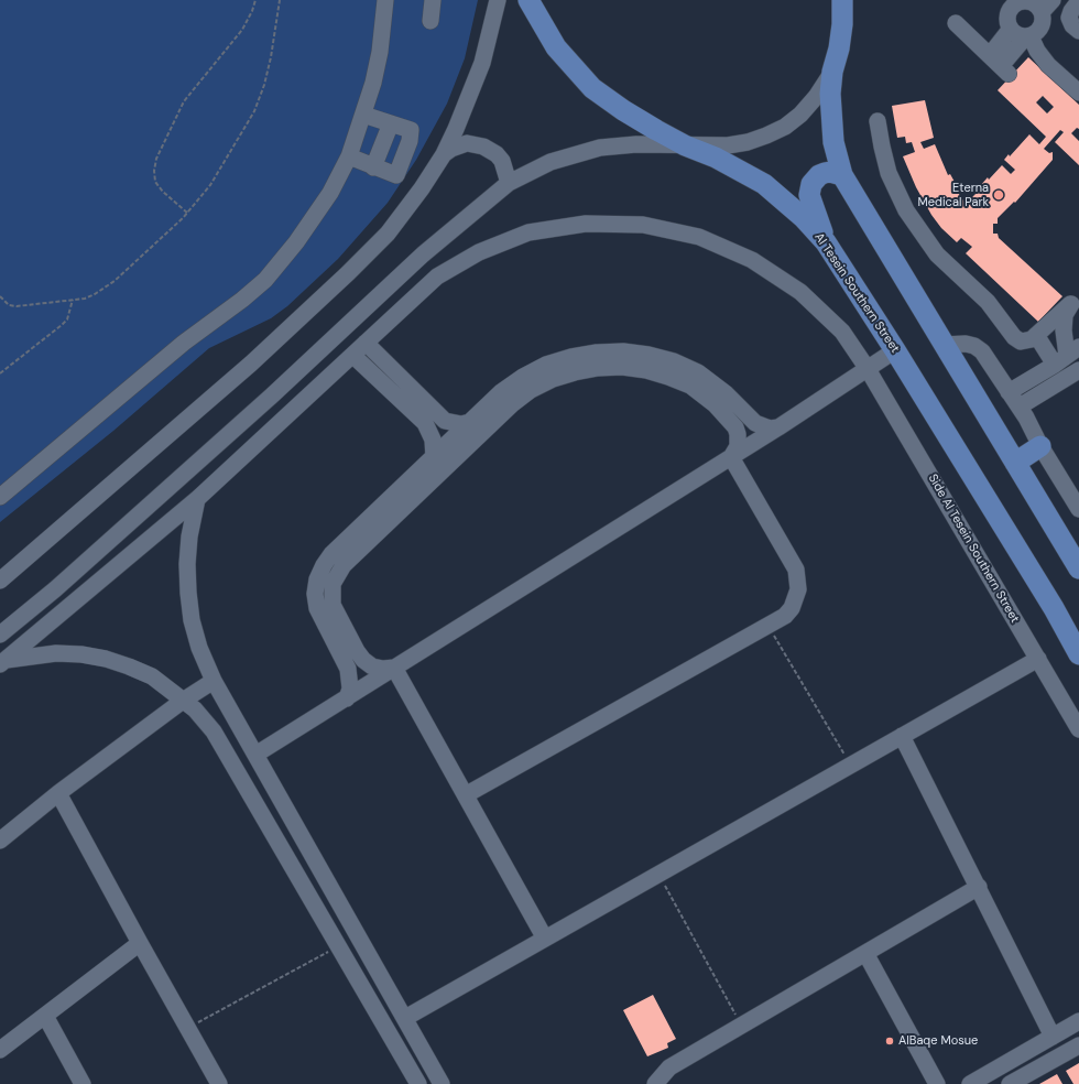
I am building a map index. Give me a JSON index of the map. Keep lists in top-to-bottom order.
{
  "streets": {
    "main road": ["Al Tesein Southern Street"],
    "street": ["Side Al Tesein Southern Street"]
  },
  "places": ["Eterna Medical Park", "AlBaqe Mosue"]
}
